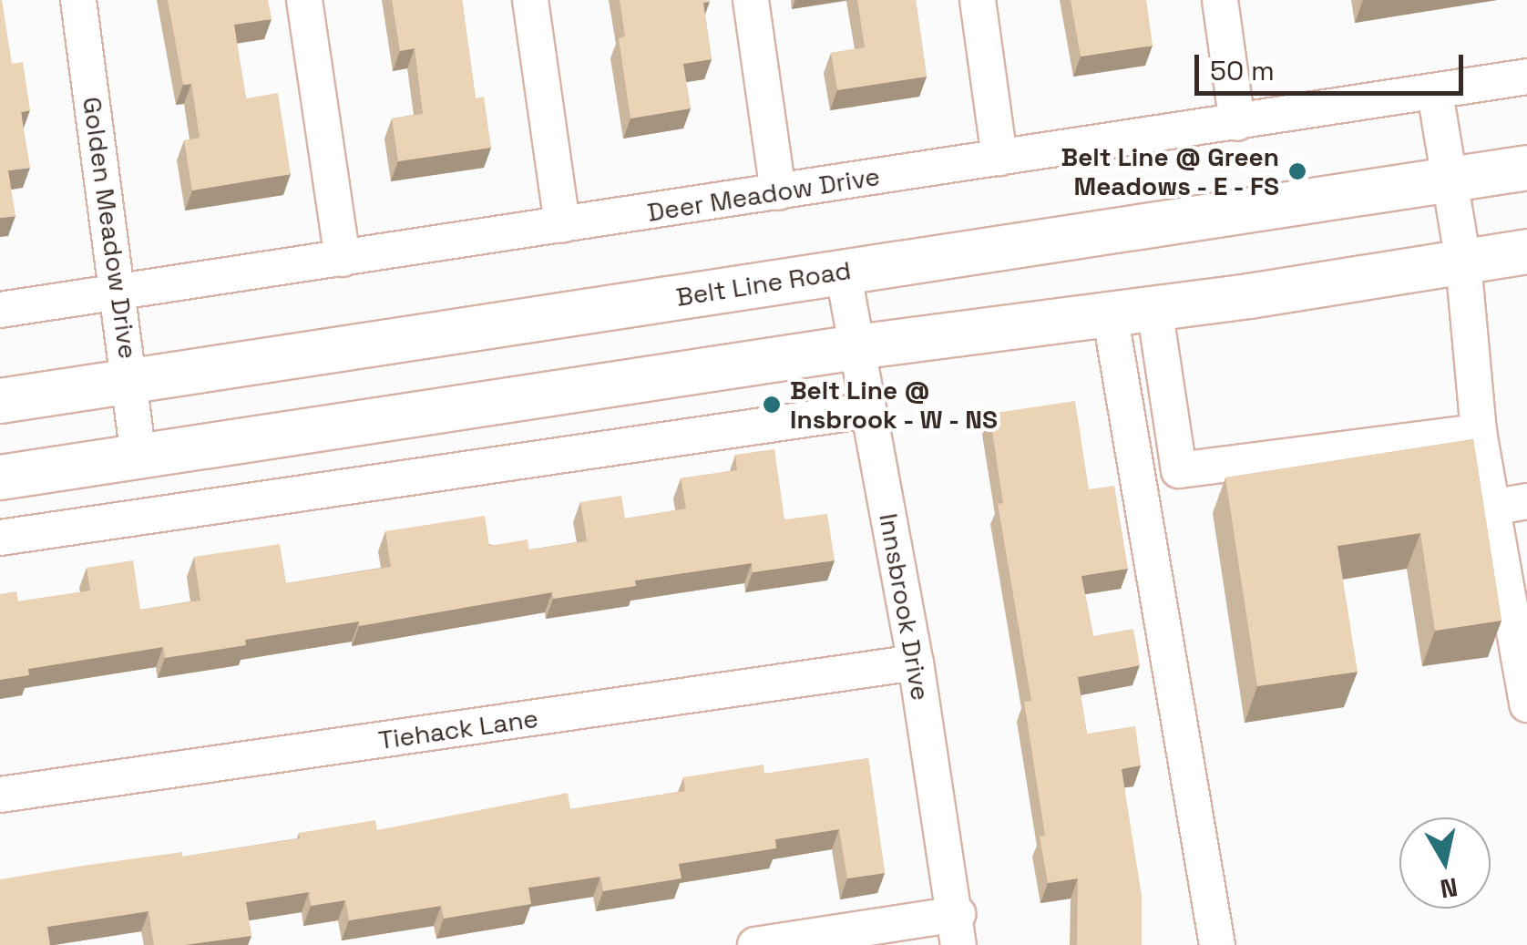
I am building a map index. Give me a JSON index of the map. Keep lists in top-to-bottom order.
{
  "streets": {
    "main road": ["Belt Line Road"],
    "street": [
      "Deer Meadow Drive",
      "Golden Meadow Drive",
      "Innsbrook Drive",
      "Tiehack Lane"
    ]
  },
  "crossings": [
    ["Deer Meadow Drive", "Golden Meadow Drive"],
    ["Golden Meadow Drive", "Belt Line Road"],
    ["Belt Line Road", "Innsbrook Drive"],
    ["Innsbrook Drive", "Tiehack Lane"]
  ],
  "places": ["Belt Line @ Green Meadows - E - FS", "Belt Line @ Insbrook - W - NS"],
  "scale_bar": "50 m",
  "north": "bottom"
}
